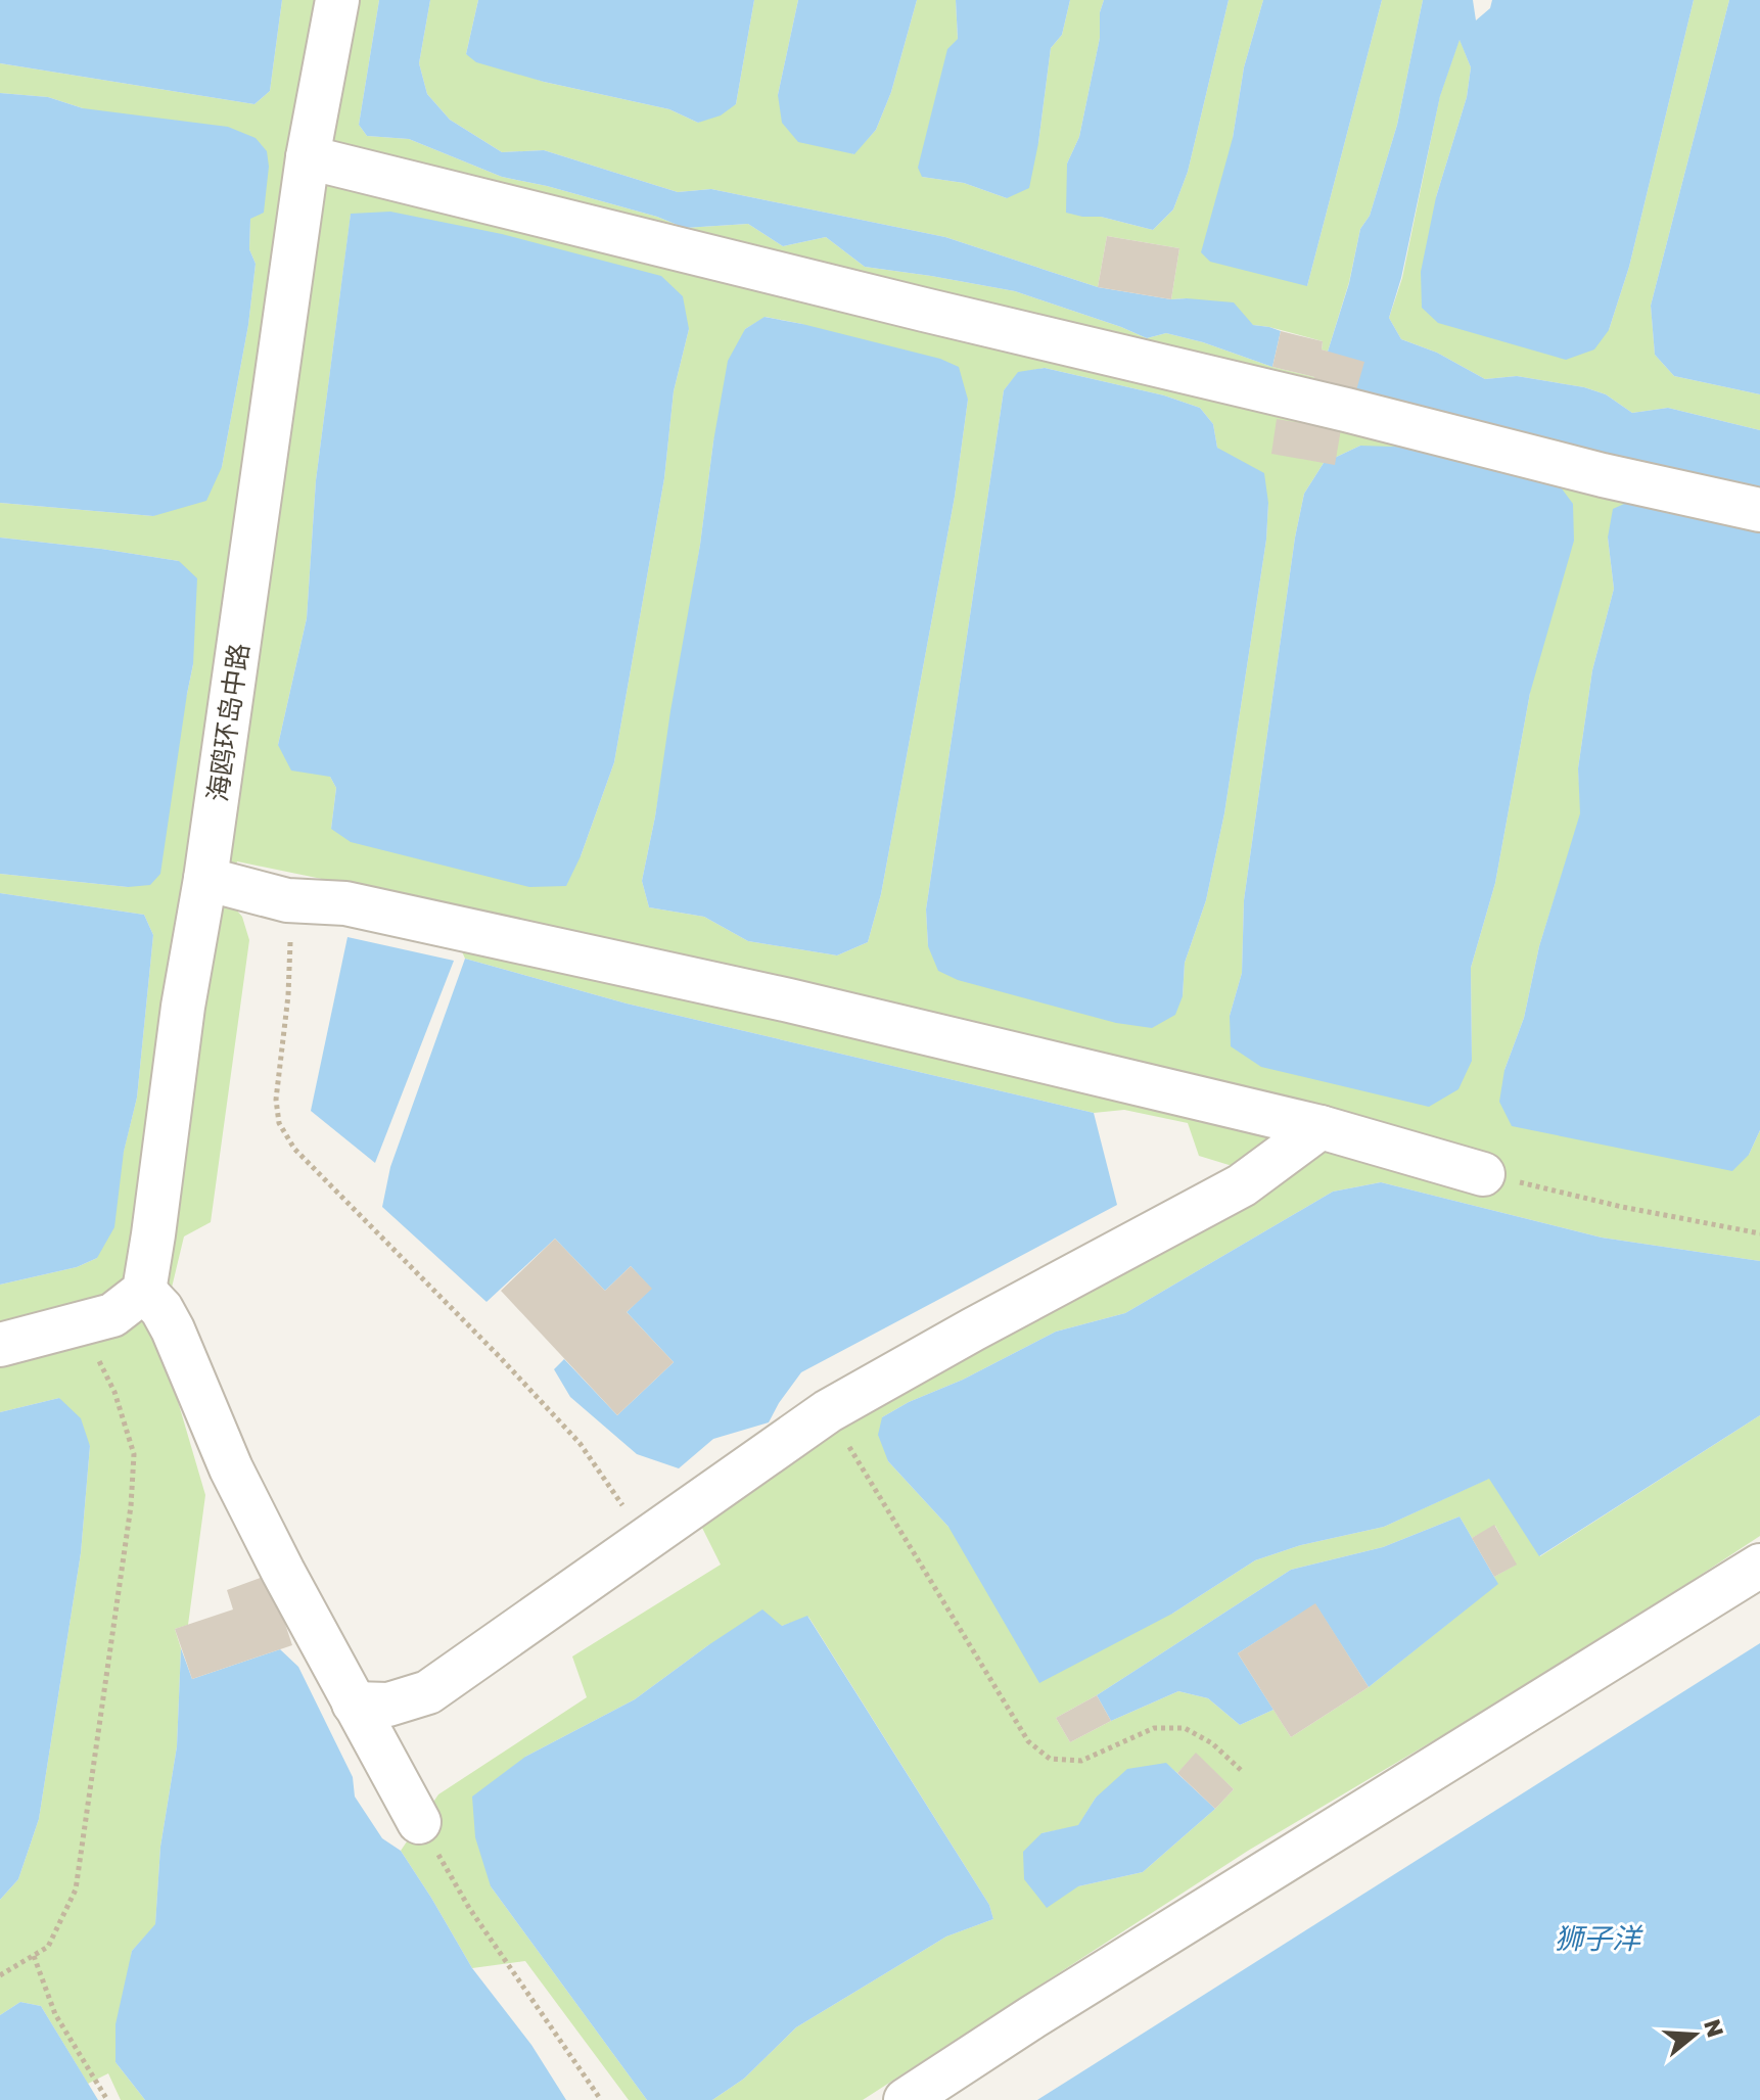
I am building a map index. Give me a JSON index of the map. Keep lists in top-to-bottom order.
{
  "streets": {
    "street": ["海鸥环岛中路"]
  },
  "water": ["狮子洋"],
  "north": "right"
}
